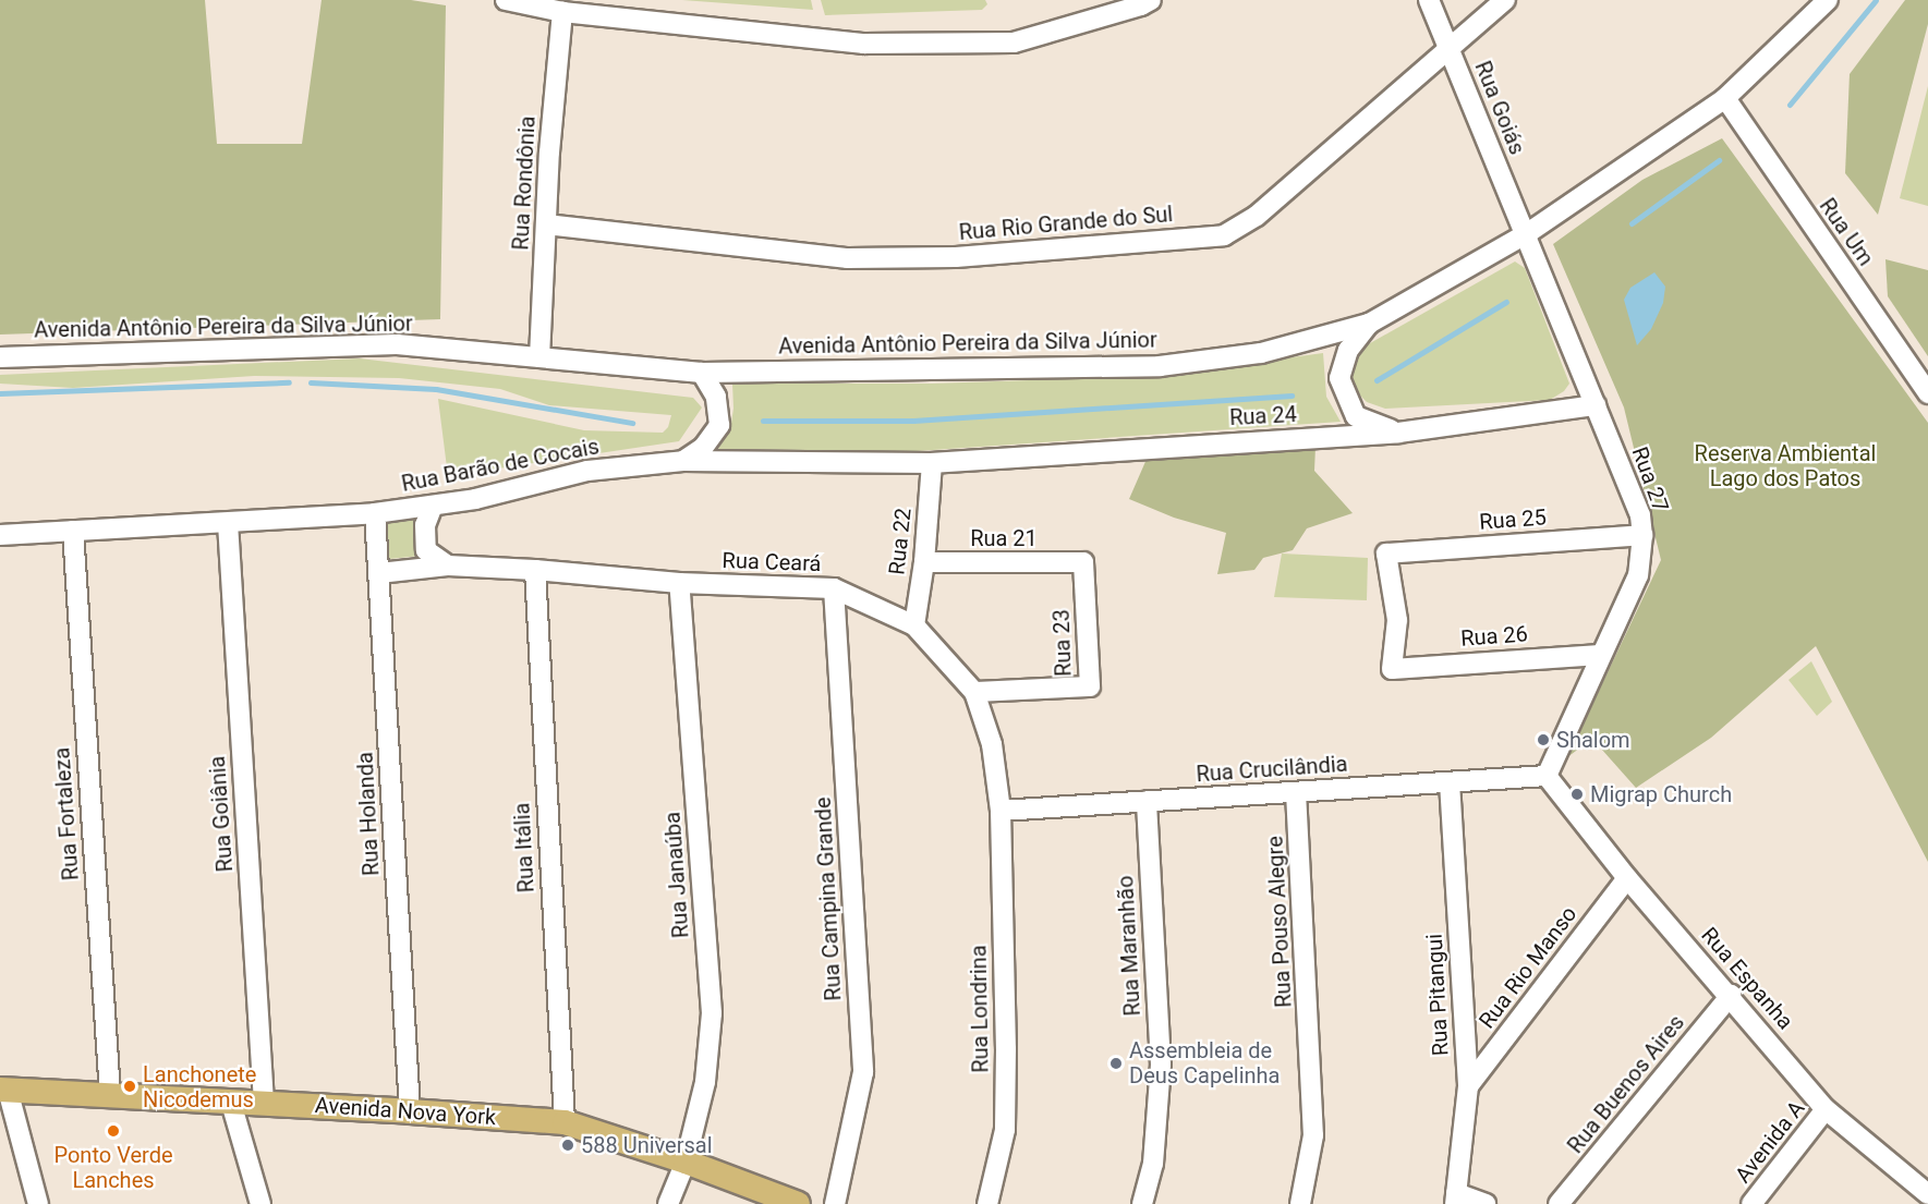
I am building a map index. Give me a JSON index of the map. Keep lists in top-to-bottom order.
{
  "streets": {
    "main road": ["Avenida Nova York"],
    "street": [
      "Rua Goiás",
      "Rua Rondônia",
      "Rua Rio Grande do Sul",
      "Rua Um",
      "Avenida Antônio Pereira da Silva Júnior",
      "Rua 24",
      "Rua Barão de Cocais",
      "Rua 27",
      "Rua 25",
      "Rua 21",
      "Rua 22",
      "Rua Ceará",
      "Rua 26",
      "Rua 23",
      "Rua Crucilândia",
      "Rua Fortaleza",
      "Rua Goiânia",
      "Rua Holanda",
      "Rua Itália",
      "Rua Janaúba",
      "Rua Campina Grande",
      "Rua Pouso Alegre",
      "Rua Maranhão",
      "Rua Rio Manso",
      "Rua Espanha",
      "Rua Pitangui",
      "Rua Londrina",
      "Rua Buenos Aires",
      "Avenida A"
    ]
  },
  "crossings": [
    ["Rua Goiás", "Rua Rio Grande do Sul"],
    ["Rua Goiás", "Avenida Antônio Pereira da Silva Júnior"],
    ["Rua Goiás", "Rua 27"],
    ["Rua Rondônia", "Rua Rio Grande do Sul"],
    ["Rua Rondônia", "Avenida Antônio Pereira da Silva Júnior"],
    ["Rua Um", "Avenida Antônio Pereira da Silva Júnior"],
    ["Avenida Antônio Pereira da Silva Júnior", "Rua 27"],
    ["Rua 24", "Rua Barão de Cocais"],
    ["Rua 24", "Rua 27"],
    ["Rua 24", "Rua 22"],
    ["Rua Barão de Cocais", "Rua 22"],
    ["Rua Barão de Cocais", "Rua Fortaleza"],
    ["Rua Barão de Cocais", "Rua Goiânia"],
    ["Rua Barão de Cocais", "Rua Holanda"],
    ["Rua 27", "Rua 25"],
    ["Rua 27", "Rua 26"],
    ["Rua 27", "Rua Crucilândia"],
    ["Rua 27", "Rua Espanha"],
    ["Rua 25", "Rua 26"],
    ["Rua 21", "Rua 22"],
    ["Rua 21", "Rua 23"],
    ["Rua 22", "Rua Ceará"],
    ["Rua Ceará", "Rua 23"],
    ["Rua Ceará", "Rua Crucilândia"],
    ["Rua Ceará", "Rua Holanda"],
    ["Rua Ceará", "Rua Itália"],
    ["Rua Ceará", "Rua Janaúba"],
    ["Rua Ceará", "Rua Campina Grande"],
    ["Rua Ceará", "Rua Londrina"],
    ["Rua Crucilândia", "Rua Pouso Alegre"],
    ["Rua Crucilândia", "Rua Maranhão"],
    ["Rua Crucilândia", "Rua Espanha"],
    ["Rua Crucilândia", "Rua Pitangui"],
    ["Rua Crucilândia", "Rua Londrina"],
    ["Rua Fortaleza", "Avenida Nova York"],
    ["Rua Goiânia", "Avenida Nova York"],
    ["Rua Holanda", "Avenida Nova York"],
    ["Rua Itália", "Avenida Nova York"],
    ["Rua Janaúba", "Avenida Nova York"],
    ["Rua Rio Manso", "Rua Espanha"],
    ["Rua Rio Manso", "Rua Pitangui"],
    ["Rua Espanha", "Rua Buenos Aires"],
    ["Rua Espanha", "Avenida A"]
  ],
  "parks": ["Reserva Ambiental Lago dos Patos"],
  "places": [
    "Shalom",
    "Migrap Church",
    "Assembleia de Deus Capelinha",
    "Lanchonete Nicodemus",
    "Ponto Verde Lanches",
    "588 Universal"
  ]
}
